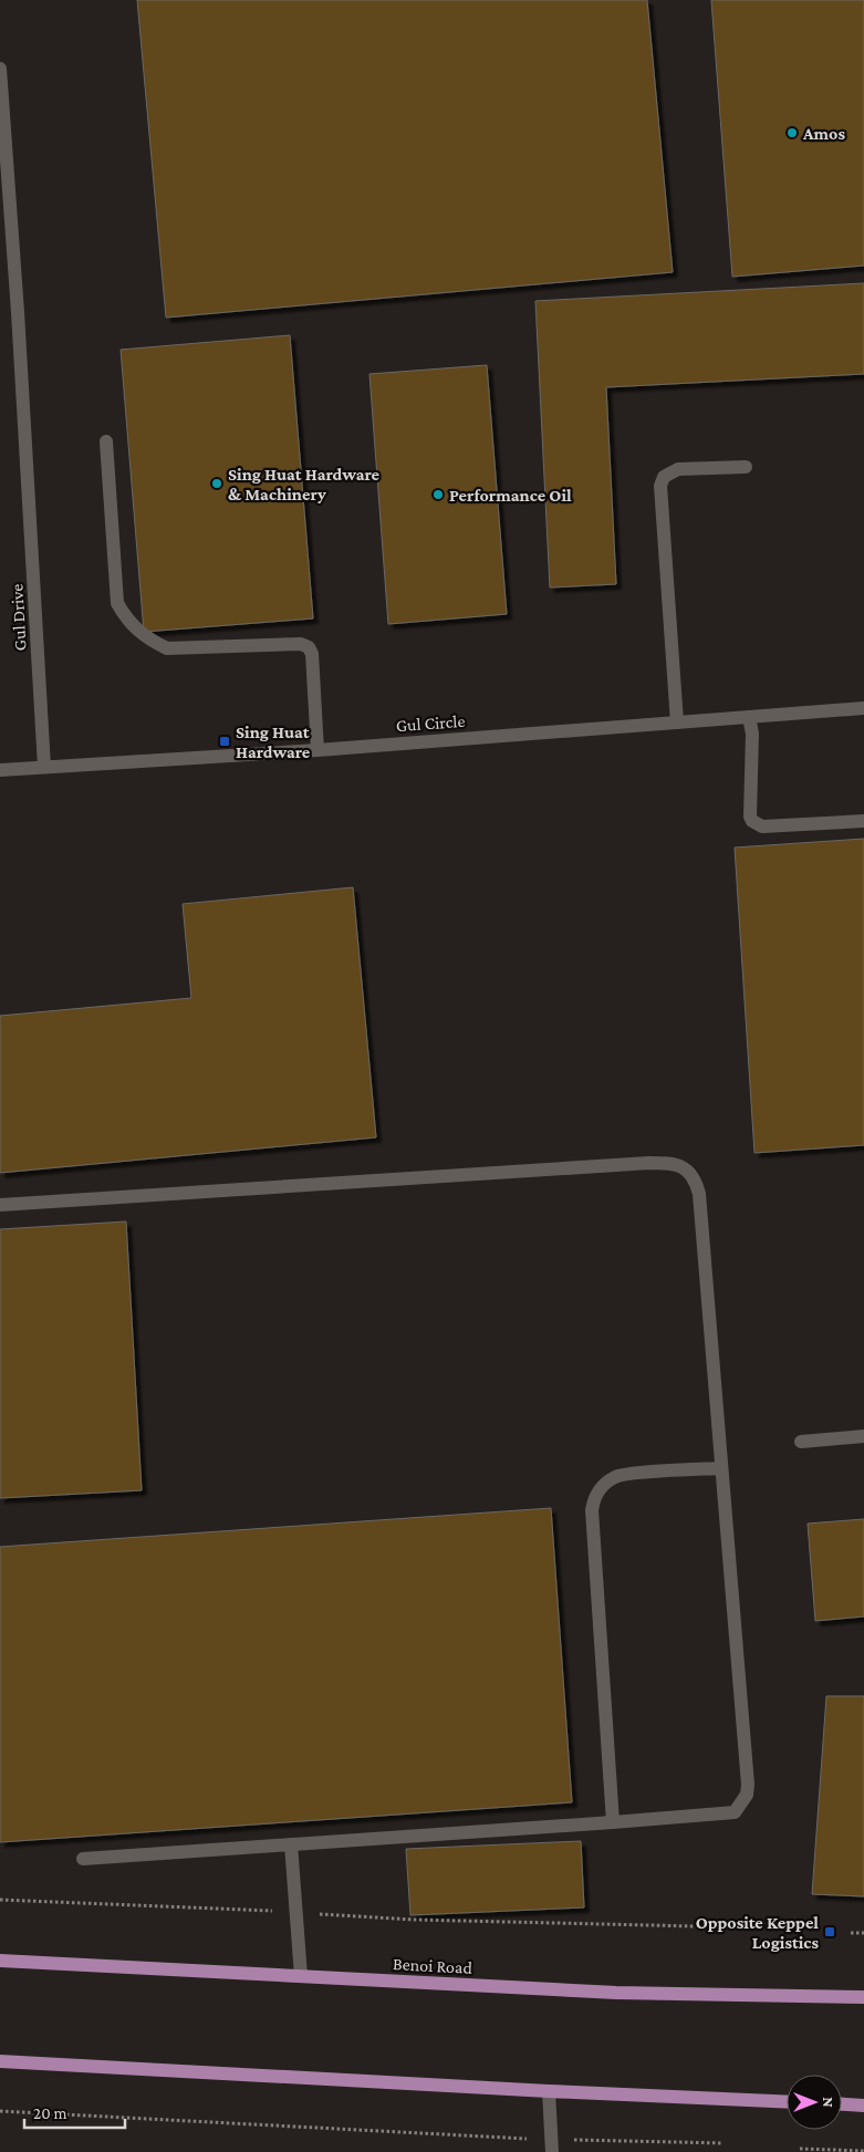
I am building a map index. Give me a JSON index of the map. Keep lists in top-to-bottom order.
{
  "streets": {
    "main road": ["Benoi Road"],
    "street": ["Gul Drive", "Gul Circle"]
  },
  "crossings": [
    ["Gul Drive", "Gul Circle"]
  ],
  "places": {
    "other": ["Amos", "Sing Huat Hardware & Machinery", "Performance Oil"],
    "transit": ["Sing Huat Hardware", "Opposite Keppel Logistics"]
  },
  "scale_bar": "20 m",
  "north": "right"
}
